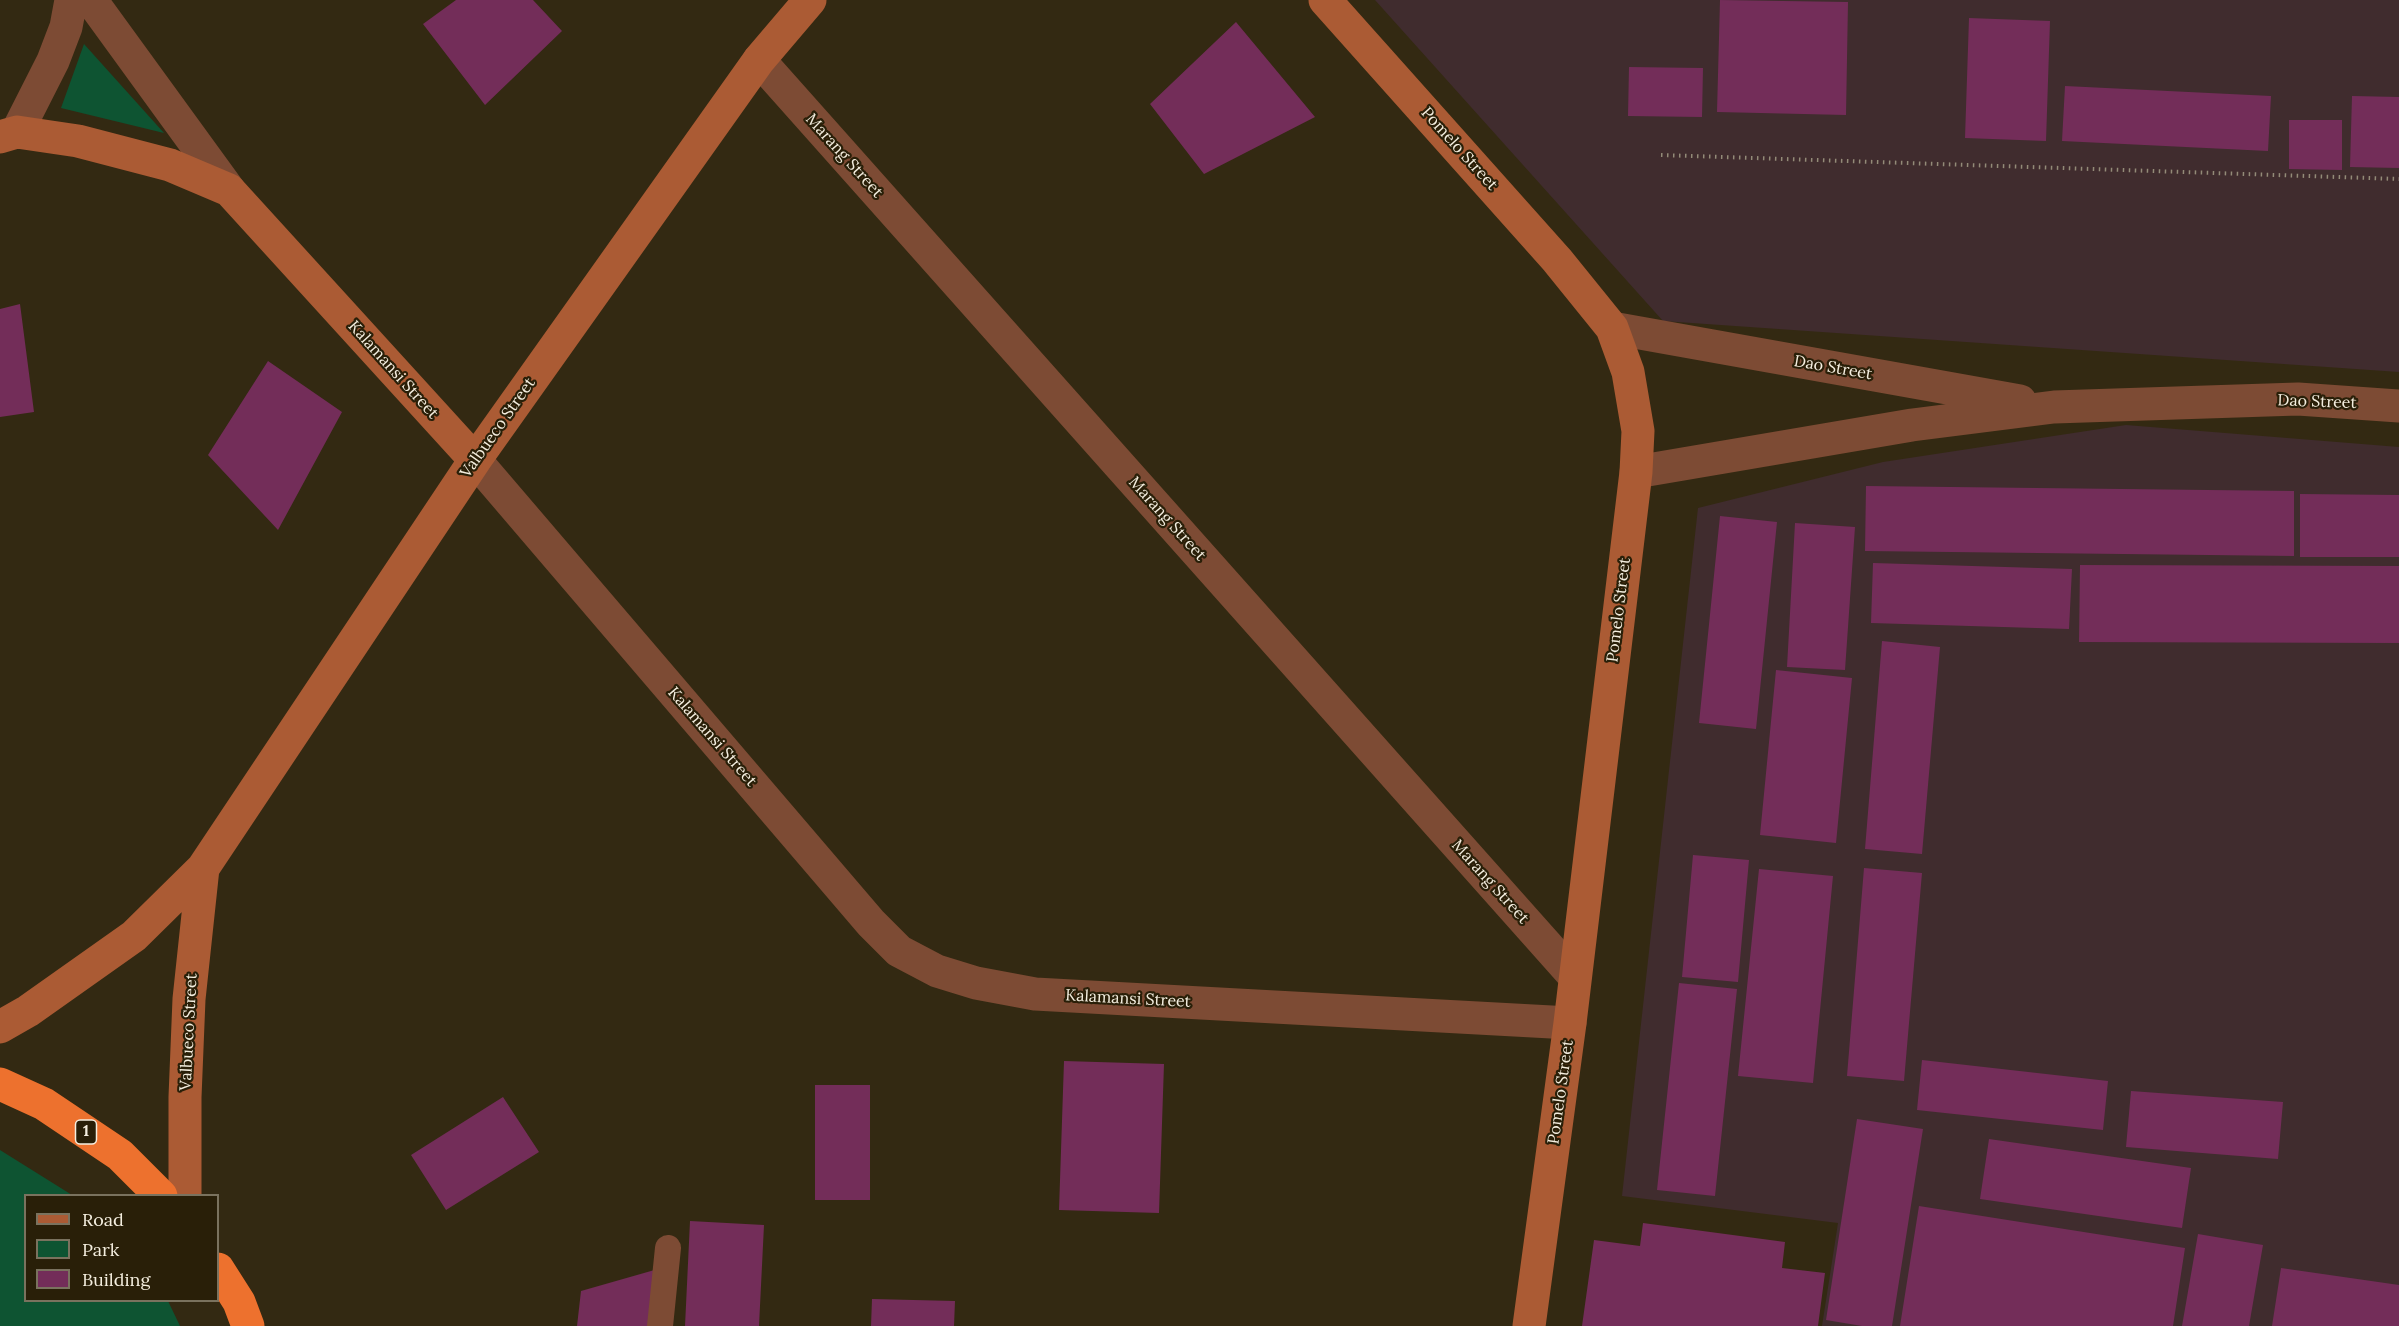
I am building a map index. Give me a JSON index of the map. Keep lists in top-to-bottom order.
{
  "streets": {
    "highway": ["1"],
    "street": [
      "Pomelo Street",
      "Marang Street",
      "Dao Street",
      "Kalamansi Street",
      "Valbueco Street"
    ]
  },
  "crossings": [
    ["Pomelo Street", "Marang Street"],
    ["Pomelo Street", "Dao Street"],
    ["Pomelo Street", "Kalamansi Street"],
    ["Marang Street", "Valbueco Street"],
    ["Kalamansi Street", "Valbueco Street"]
  ],
  "legend": ["Road", "Park", "Building"]
}
